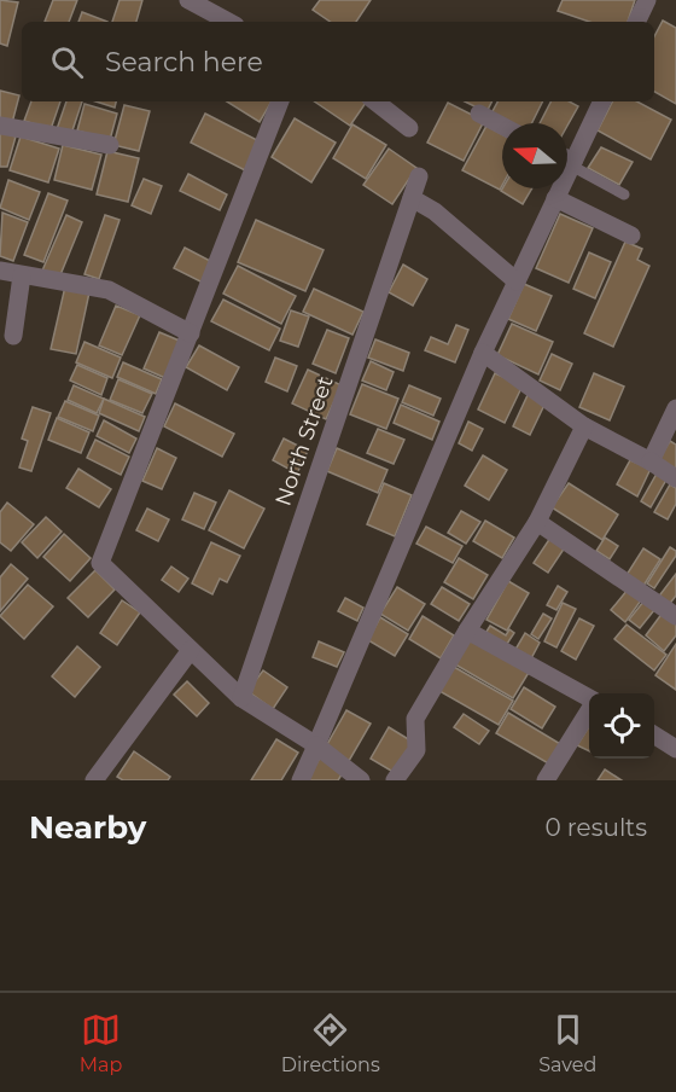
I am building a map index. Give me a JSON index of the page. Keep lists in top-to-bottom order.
{
  "streets": {
    "street": ["North Street"]
  },
  "north": "left",
  "page": {
    "search": "Search here",
    "heading": ["Nearby", "0 results"],
    "nav": ["Map", "Directions", "Saved"]
  }
}
